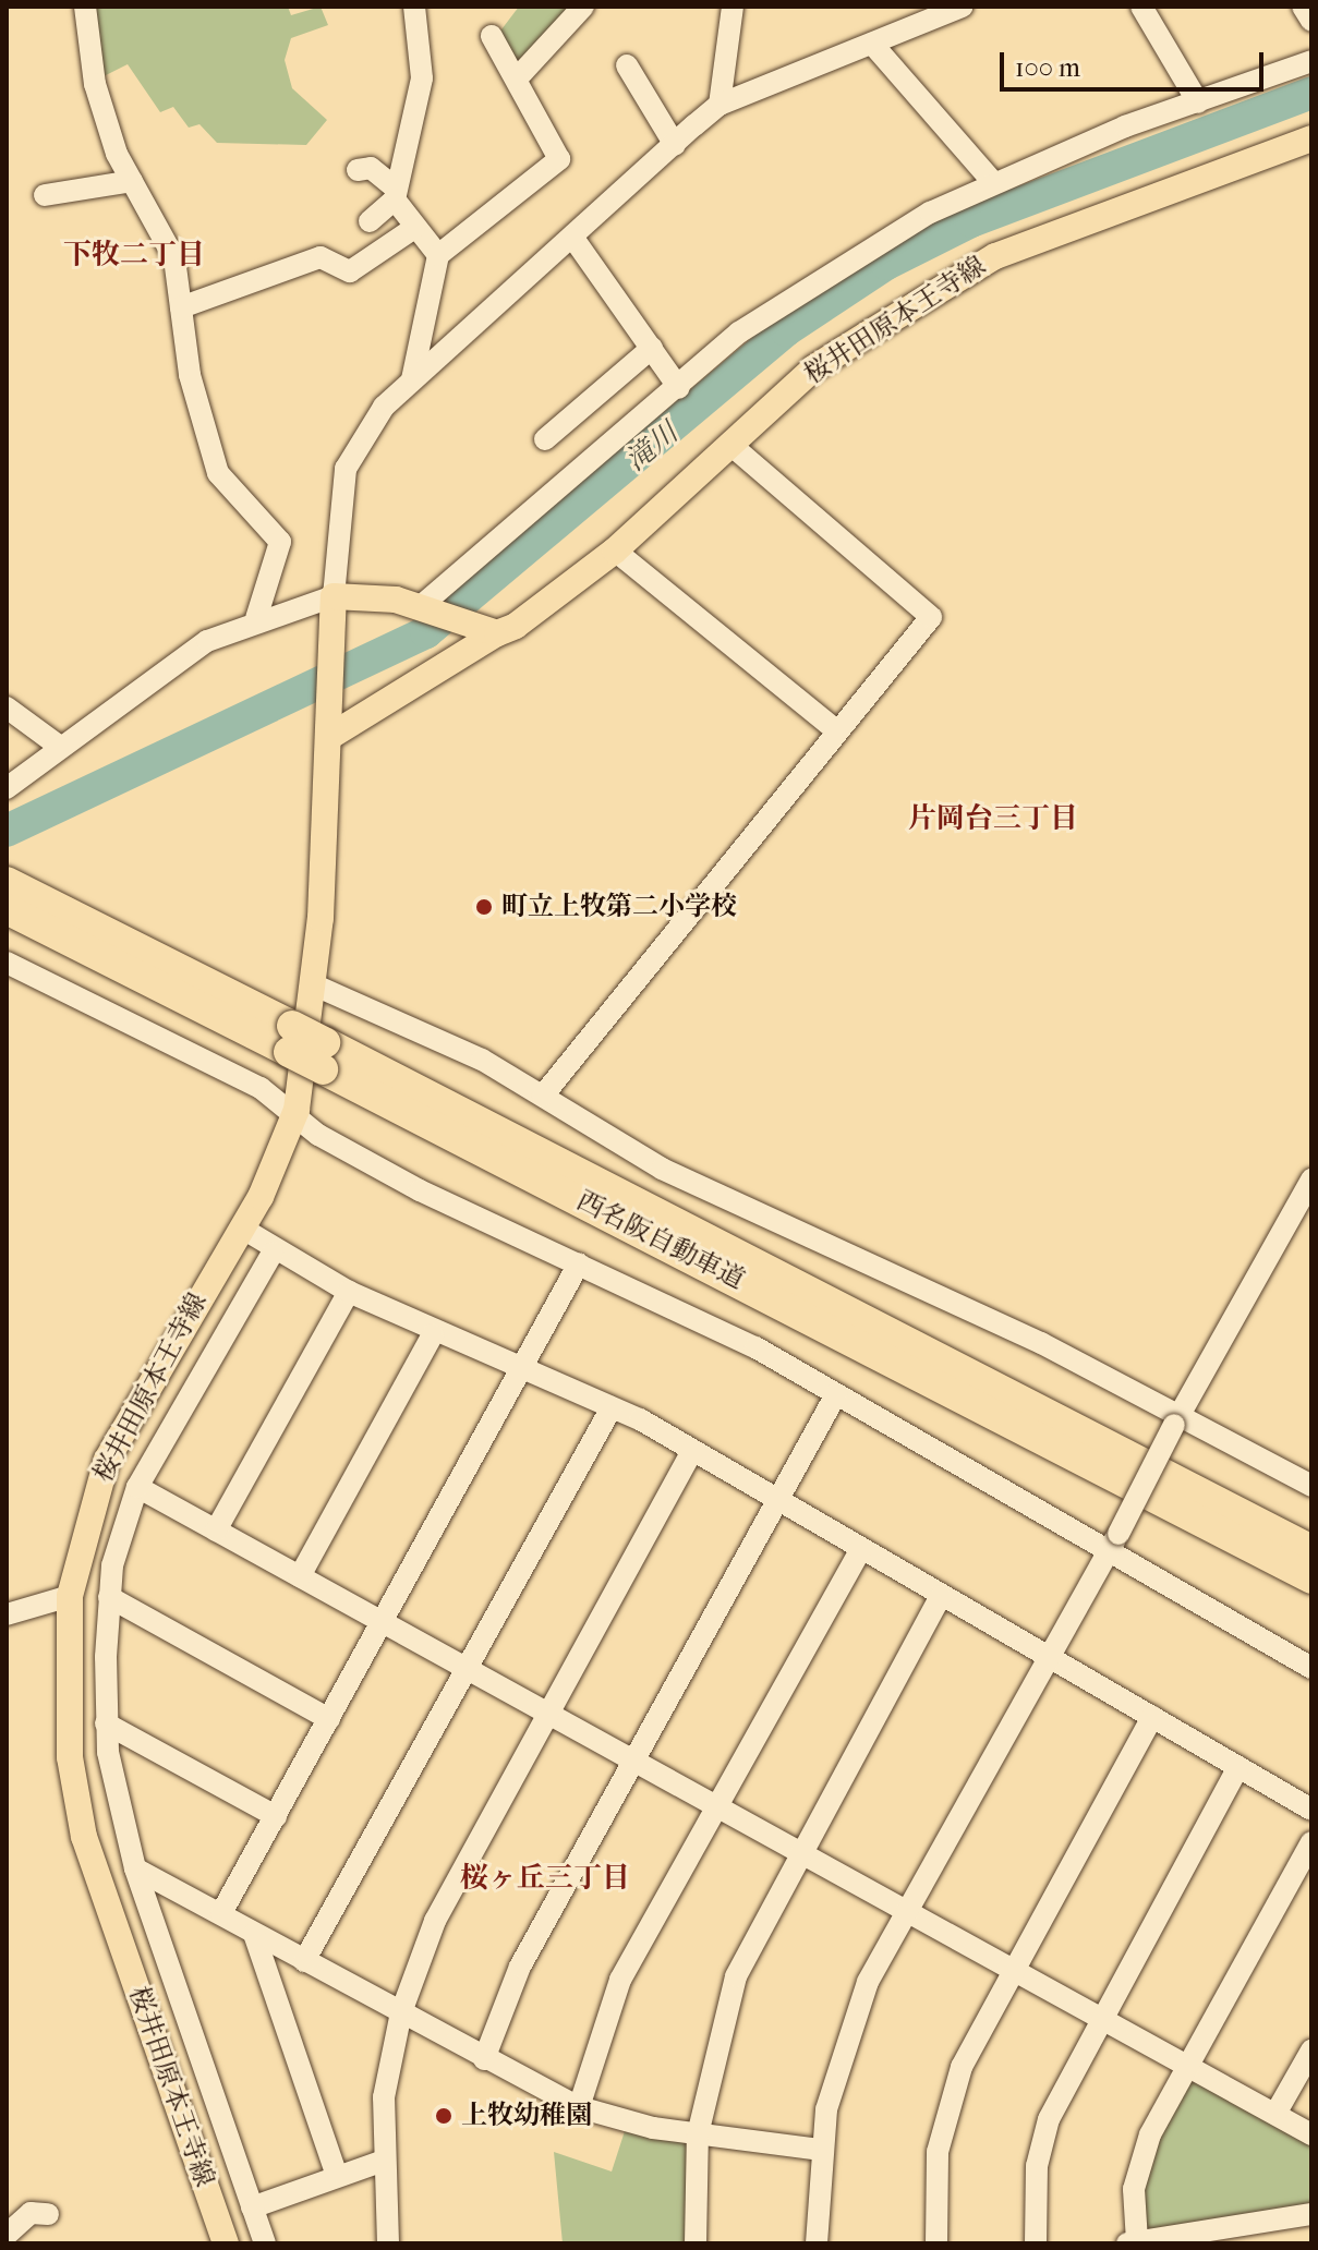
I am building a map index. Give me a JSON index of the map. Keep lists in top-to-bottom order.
{
  "streets": {
    "highway": ["西名阪自動車道"],
    "main road": ["桜井田原本王寺線"]
  },
  "districts": ["下牧二丁目", "片岡台三丁目", "桜ヶ丘三丁目"],
  "water": ["滝川"],
  "places": ["町立上牧第二小学校", "上牧幼稚園"],
  "scale_bar": "100 m"
}
